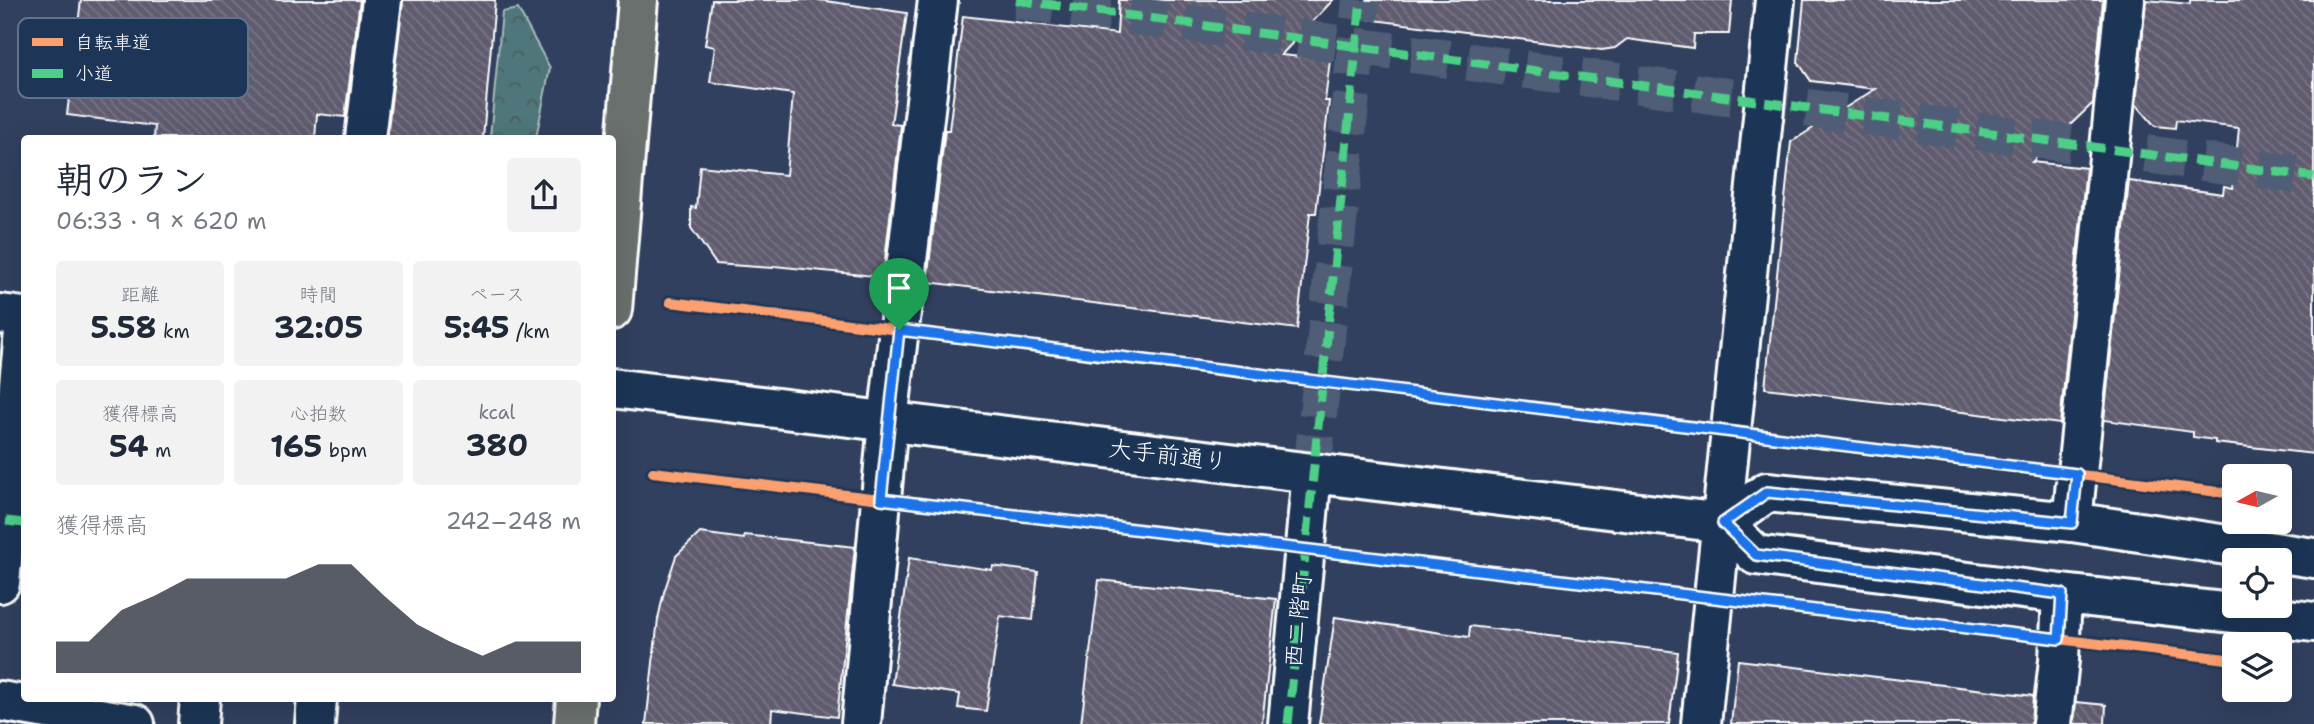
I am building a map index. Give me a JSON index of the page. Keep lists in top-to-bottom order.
{
  "streets": {
    "street": ["大手前通り", "西二階町"]
  },
  "crossings": [
    ["大手前通り", "西二階町"]
  ],
  "legend": ["自転車道", "小道"],
  "north": "left",
  "page": {
    "heading": ["朝のラン", "06:33 · 9 × 620 m"],
    "stats": [
      ["距離", "5.58 km"],
      ["時間", "32:05"],
      ["ペース", "5:45 /km"],
      ["獲得標高", "54 m"],
      ["心拍数", "165 bpm"],
      ["kcal", "380"]
    ],
    "chart": ["獲得標高", "242–248 m"]
  }
}
